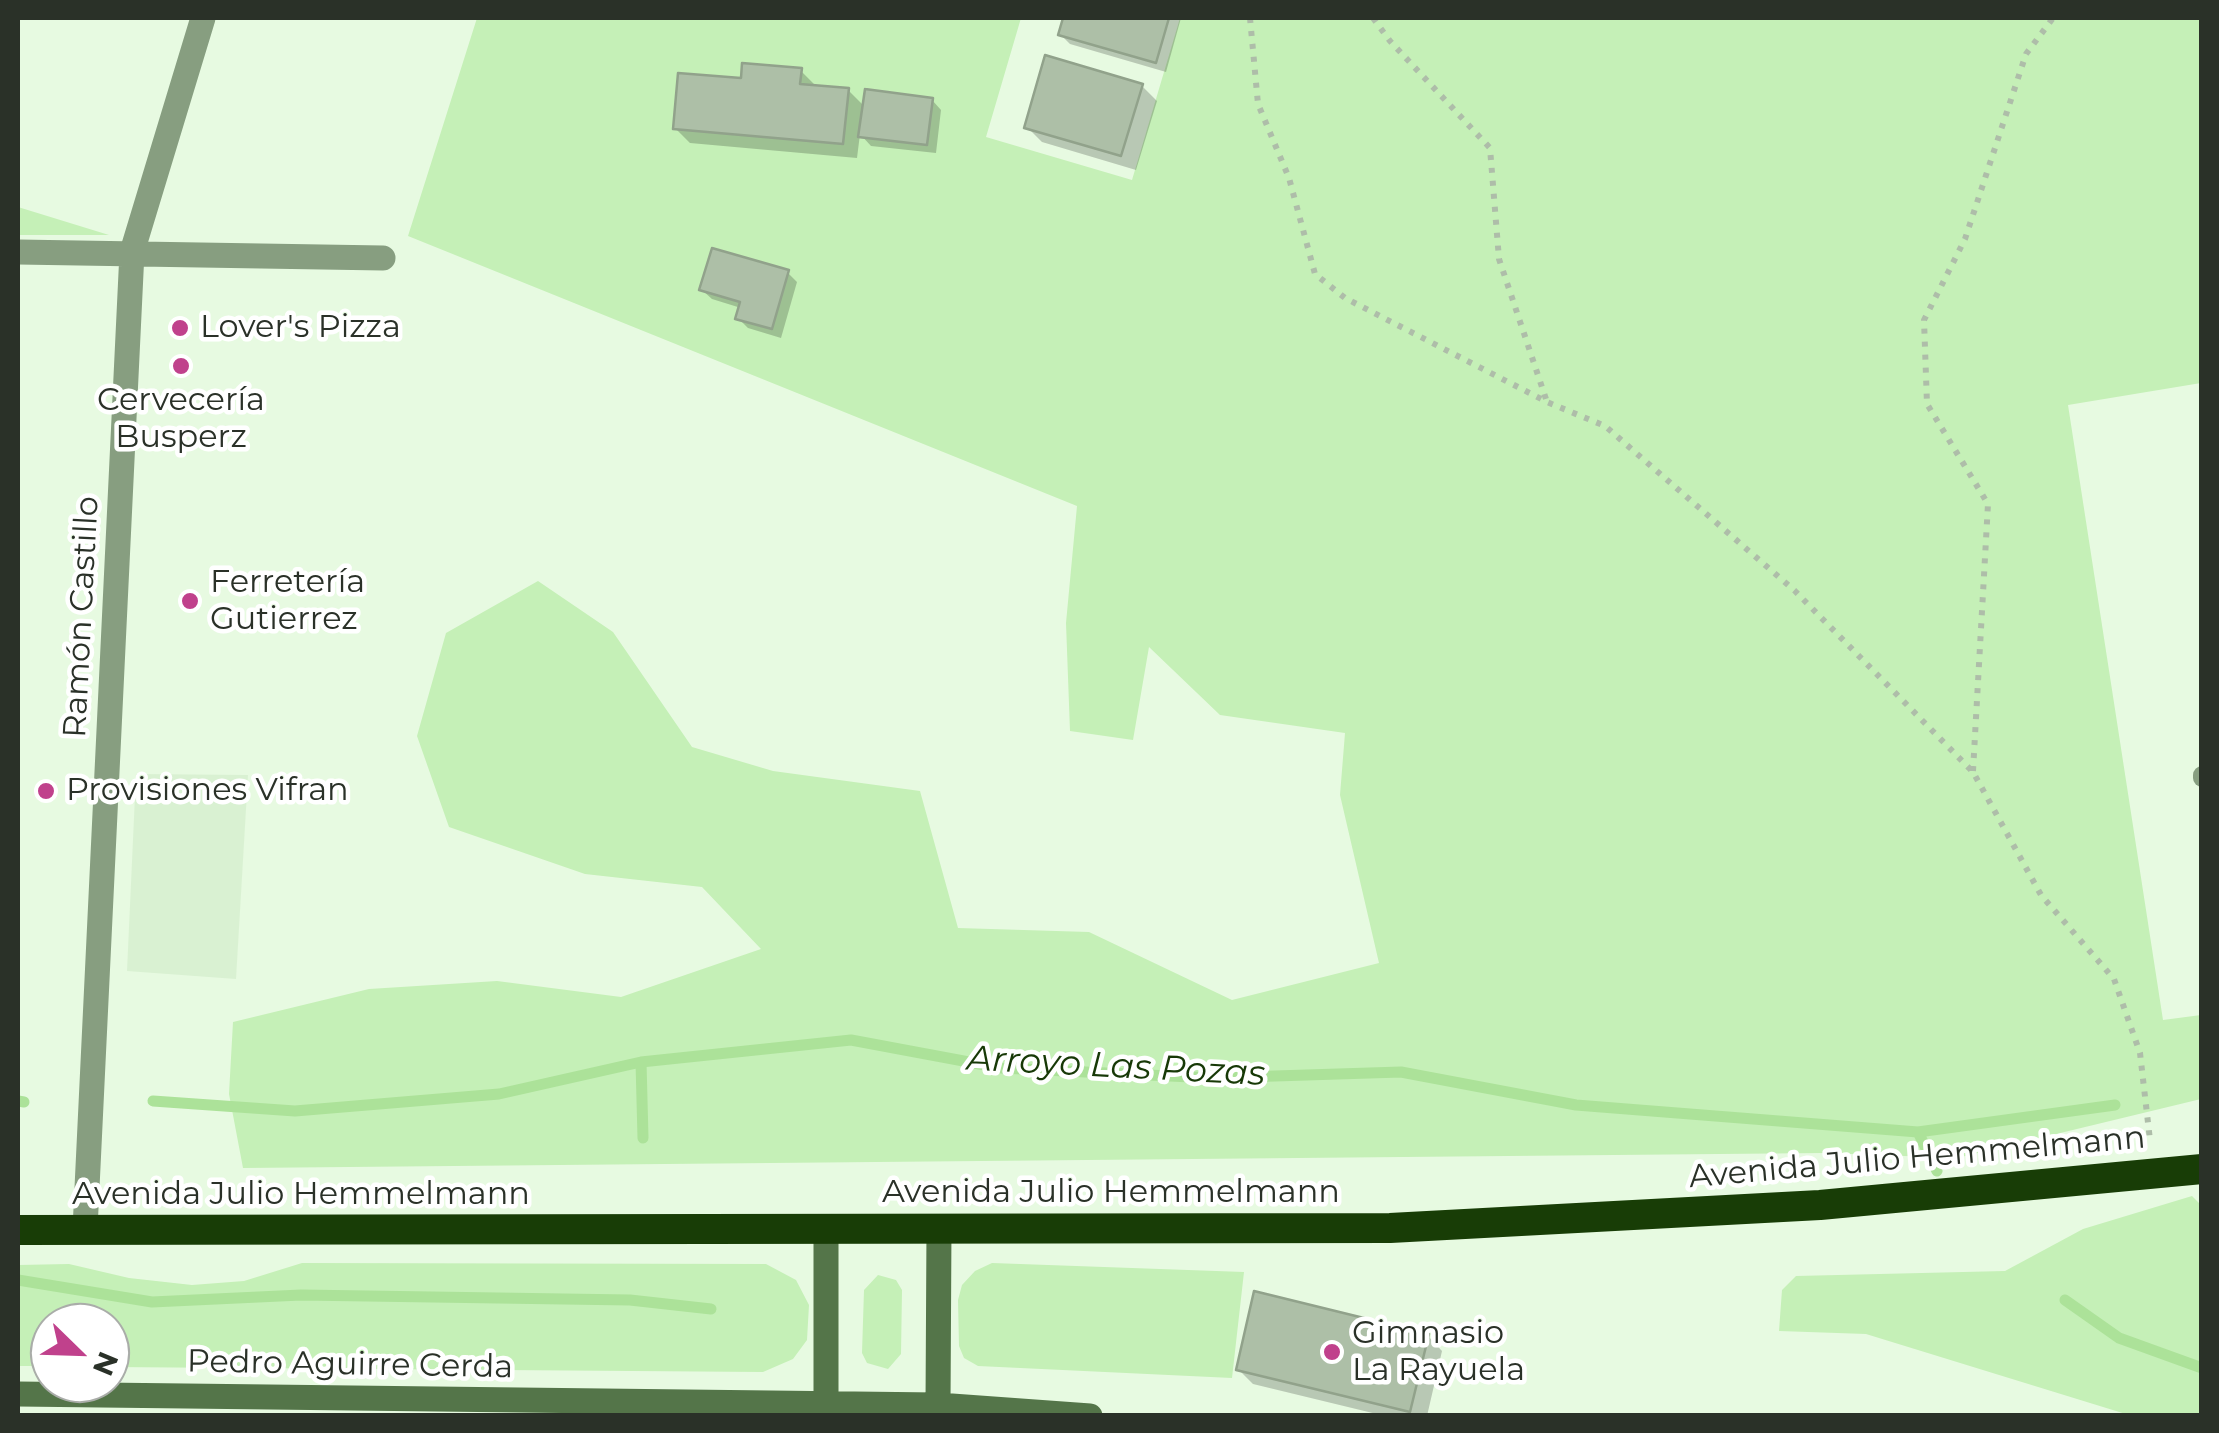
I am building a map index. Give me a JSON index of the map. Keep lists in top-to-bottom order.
{
  "streets": {
    "highway": ["Avenida Julio Hemmelmann"],
    "street": ["Ramón Castillo", "Pedro Aguirre Cerda"]
  },
  "crossings": [
    ["Ramón Castillo", "Avenida Julio Hemmelmann"]
  ],
  "water": ["Arroyo Las Pozas"],
  "places": [
    "Lover's Pizza",
    "Cervecería Busperz",
    "Ferretería Gutierrez",
    "Provisiones Vifran",
    "Gimnasio La Rayuela"
  ],
  "north": "bottom right"
}
